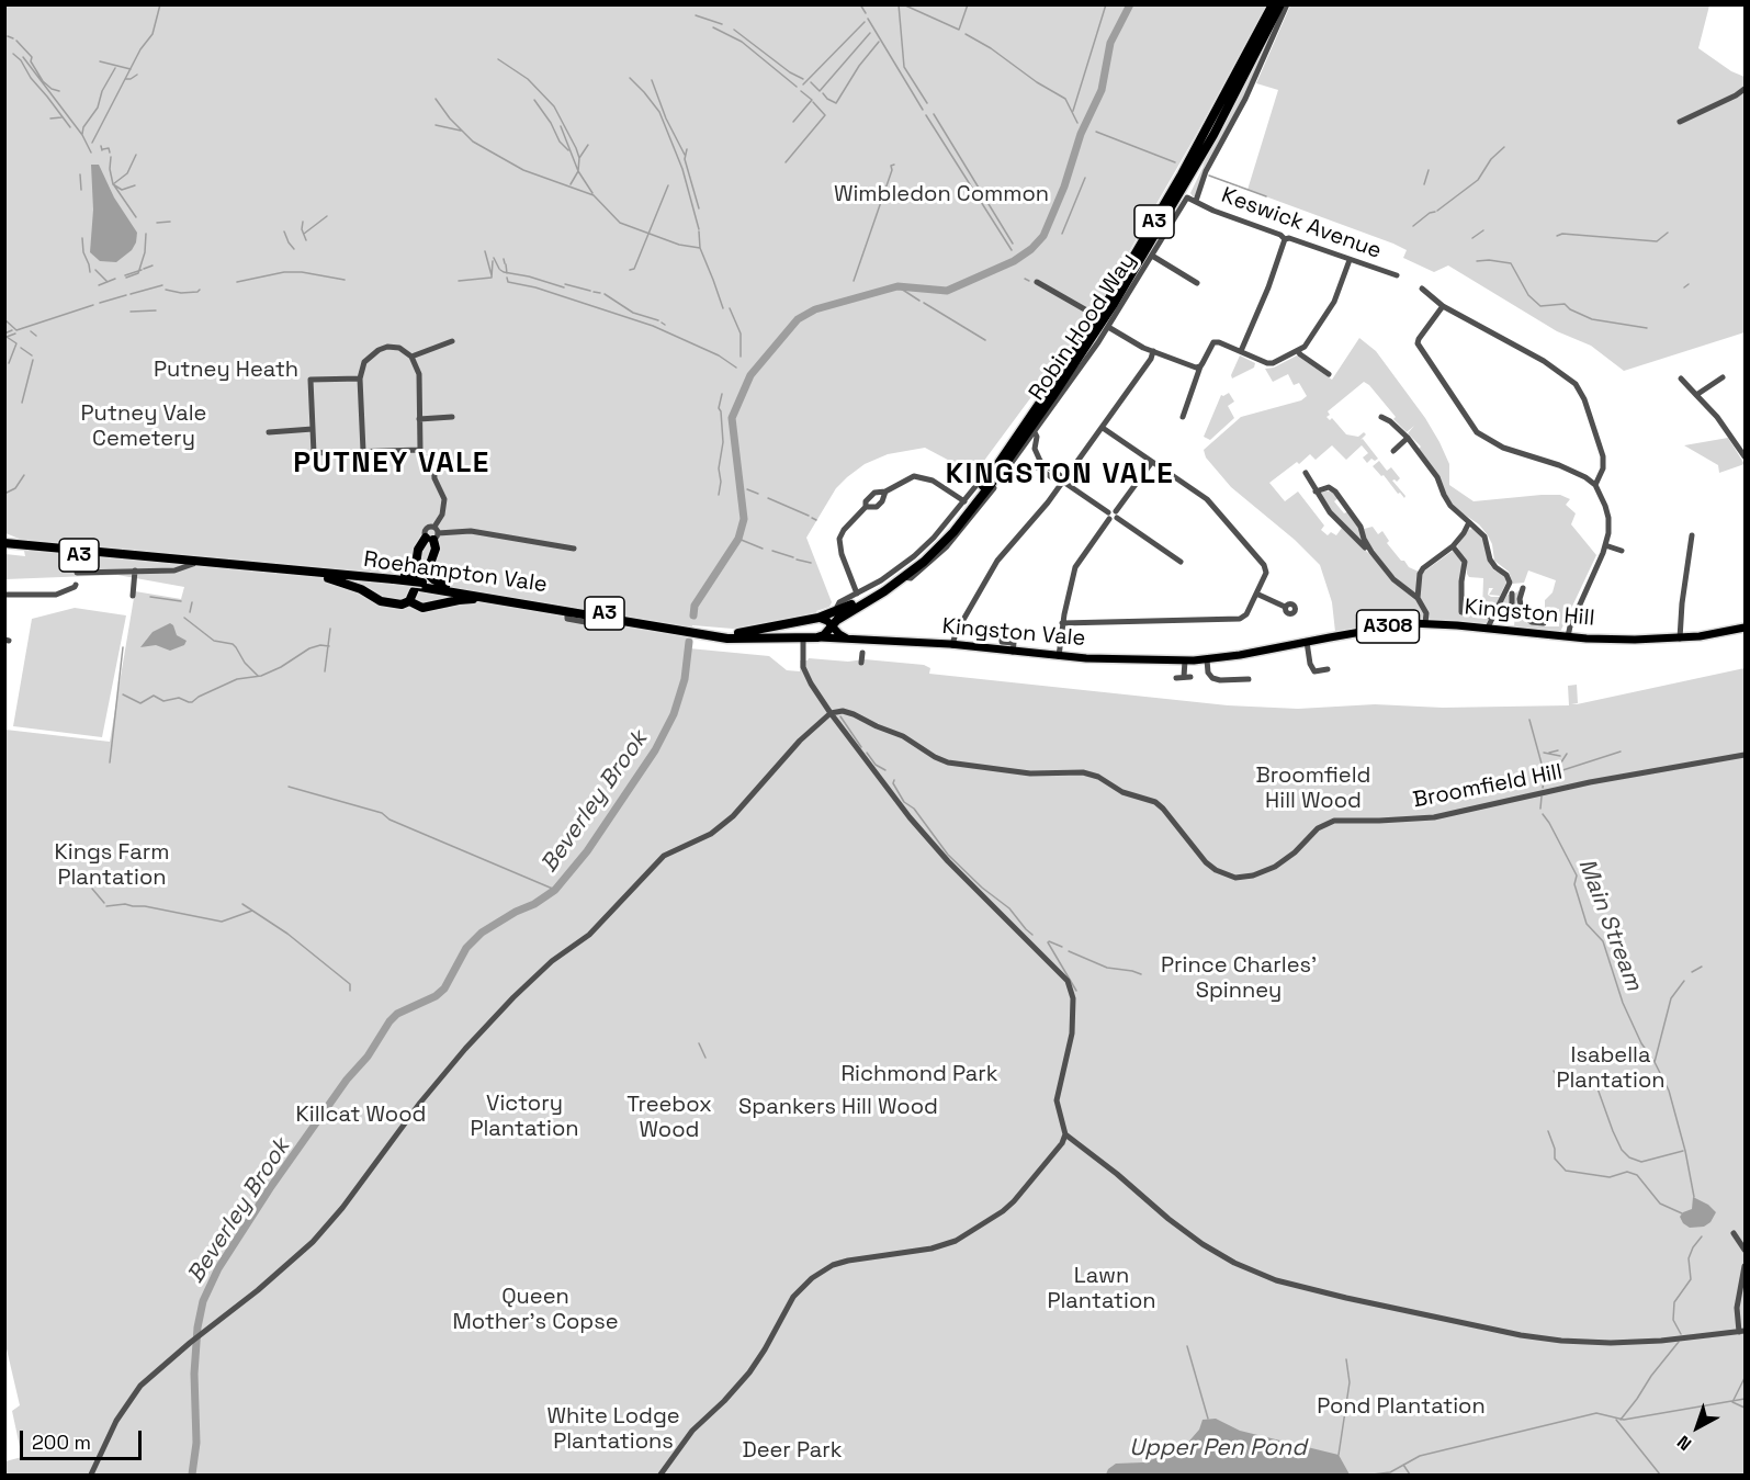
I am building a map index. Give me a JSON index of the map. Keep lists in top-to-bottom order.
{
  "streets": {
    "highway": ["A3", "Robin Hood Way", "Roehampton Vale"],
    "main road": ["Kingston Hill", "A308", "Kingston Vale"],
    "street": ["Keswick Avenue", "Broomfield Hill"]
  },
  "crossings": [
    ["A3", "Robin Hood Way"],
    ["A3", "Roehampton Vale"],
    ["A3", "A308"],
    ["Keswick Avenue", "Robin Hood Way"],
    ["Kingston Hill", "Kingston Vale"],
    ["A308", "Kingston Vale"]
  ],
  "districts": ["PUTNEY VALE", "KINGSTON VALE"],
  "water": ["Beverley Brook", "Main Stream", "Upper Pen Pond"],
  "parks": [
    "Wimbledon Common",
    "Putney Heath",
    "Putney Vale Cemetery",
    "Broomfield Hill Wood",
    "Kings Farm Plantation",
    "Prince Charles' Spinney",
    "Isabella Plantation",
    "Richmond Park",
    "Victory Plantation",
    "Treebox Wood",
    "Spankers Hill Wood",
    "Killcat Wood",
    "Lawn Plantation",
    "Queen Mother's Copse",
    "Pond Plantation",
    "White Lodge Plantations",
    "Deer Park"
  ],
  "scale_bar": "200 m",
  "north": "bottom left"
}
